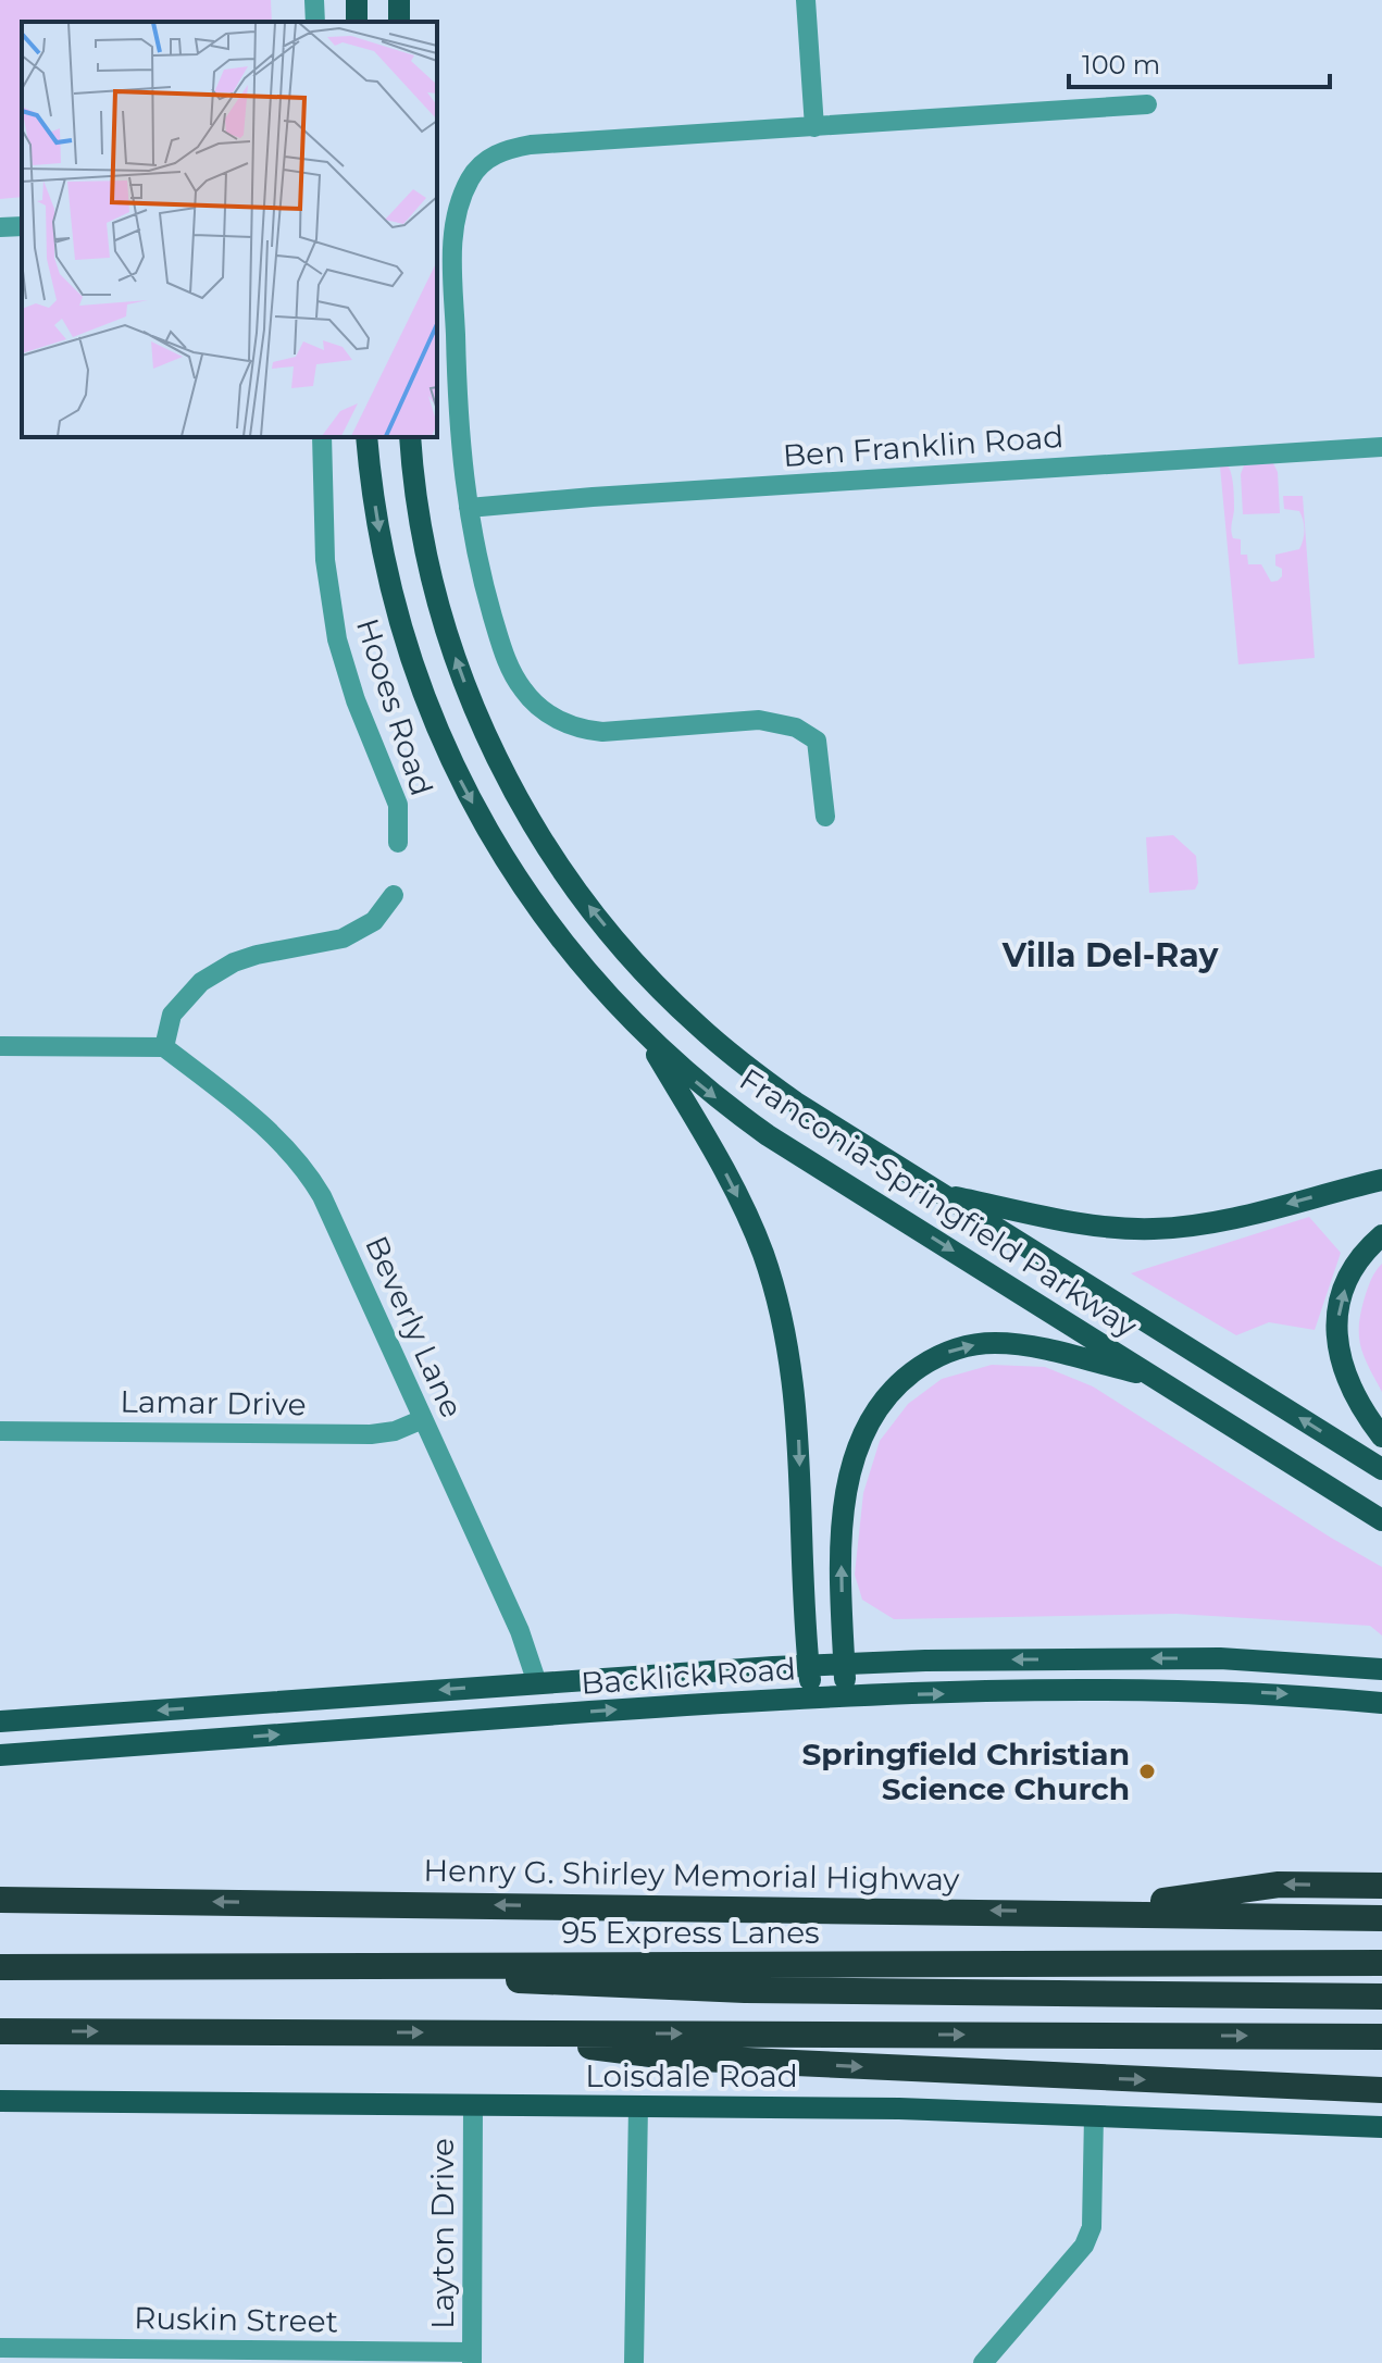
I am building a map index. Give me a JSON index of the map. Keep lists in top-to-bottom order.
{
  "streets": {
    "highway": ["Henry G. Shirley Memorial Highway", "95 Express Lanes"],
    "main road": ["Franconia-Springfield Parkway", "Backlick Road", "Loisdale Road"],
    "street": [
      "Ben Franklin Road",
      "Hooes Road",
      "Beverly Lane",
      "Lamar Drive",
      "Layton Drive",
      "Ruskin Street"
    ]
  },
  "crossings": [
    ["Beverly Lane", "Lamar Drive"],
    ["Beverly Lane", "Backlick Road"],
    ["Loisdale Road", "Layton Drive"],
    ["Layton Drive", "Ruskin Street"]
  ],
  "districts": ["Villa Del-Ray"],
  "places": ["Springfield Christian Science Church"],
  "scale_bar": "100 m"
}
